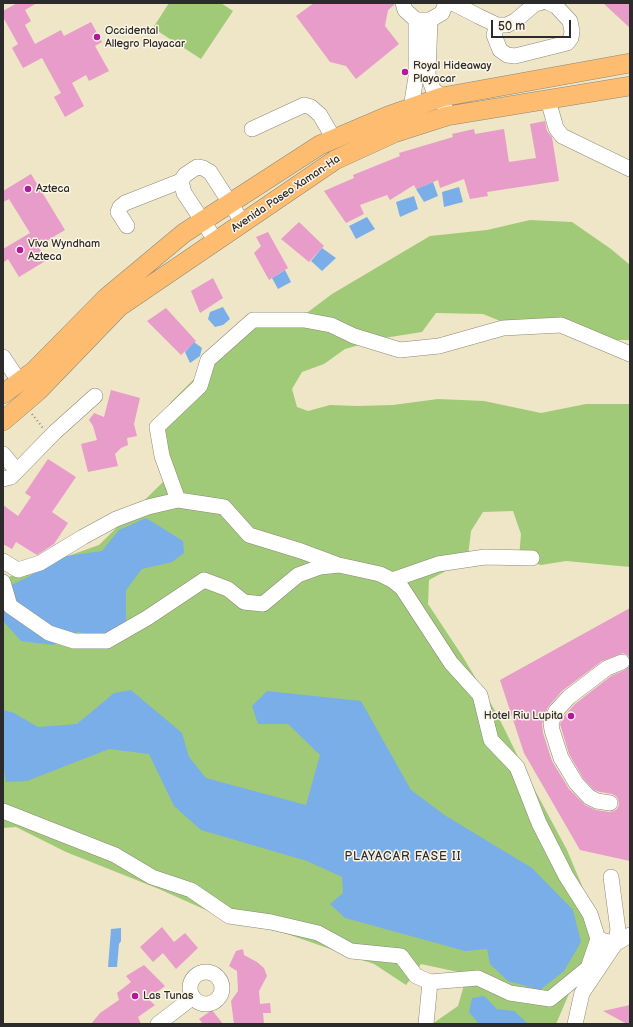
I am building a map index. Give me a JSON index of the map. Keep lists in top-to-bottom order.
{
  "streets": {
    "main road": ["Avenida Paseo Xaman-Ha"]
  },
  "districts": ["PLAYACAR FASE II"],
  "places": [
    "Occidental Allegro Playacar",
    "Royal Hideaway Playacar",
    "Azteca",
    "Viva Wyndham Azteca",
    "Hotel Riu Lupita",
    "Las Tunas"
  ],
  "scale_bar": "50 m"
}
